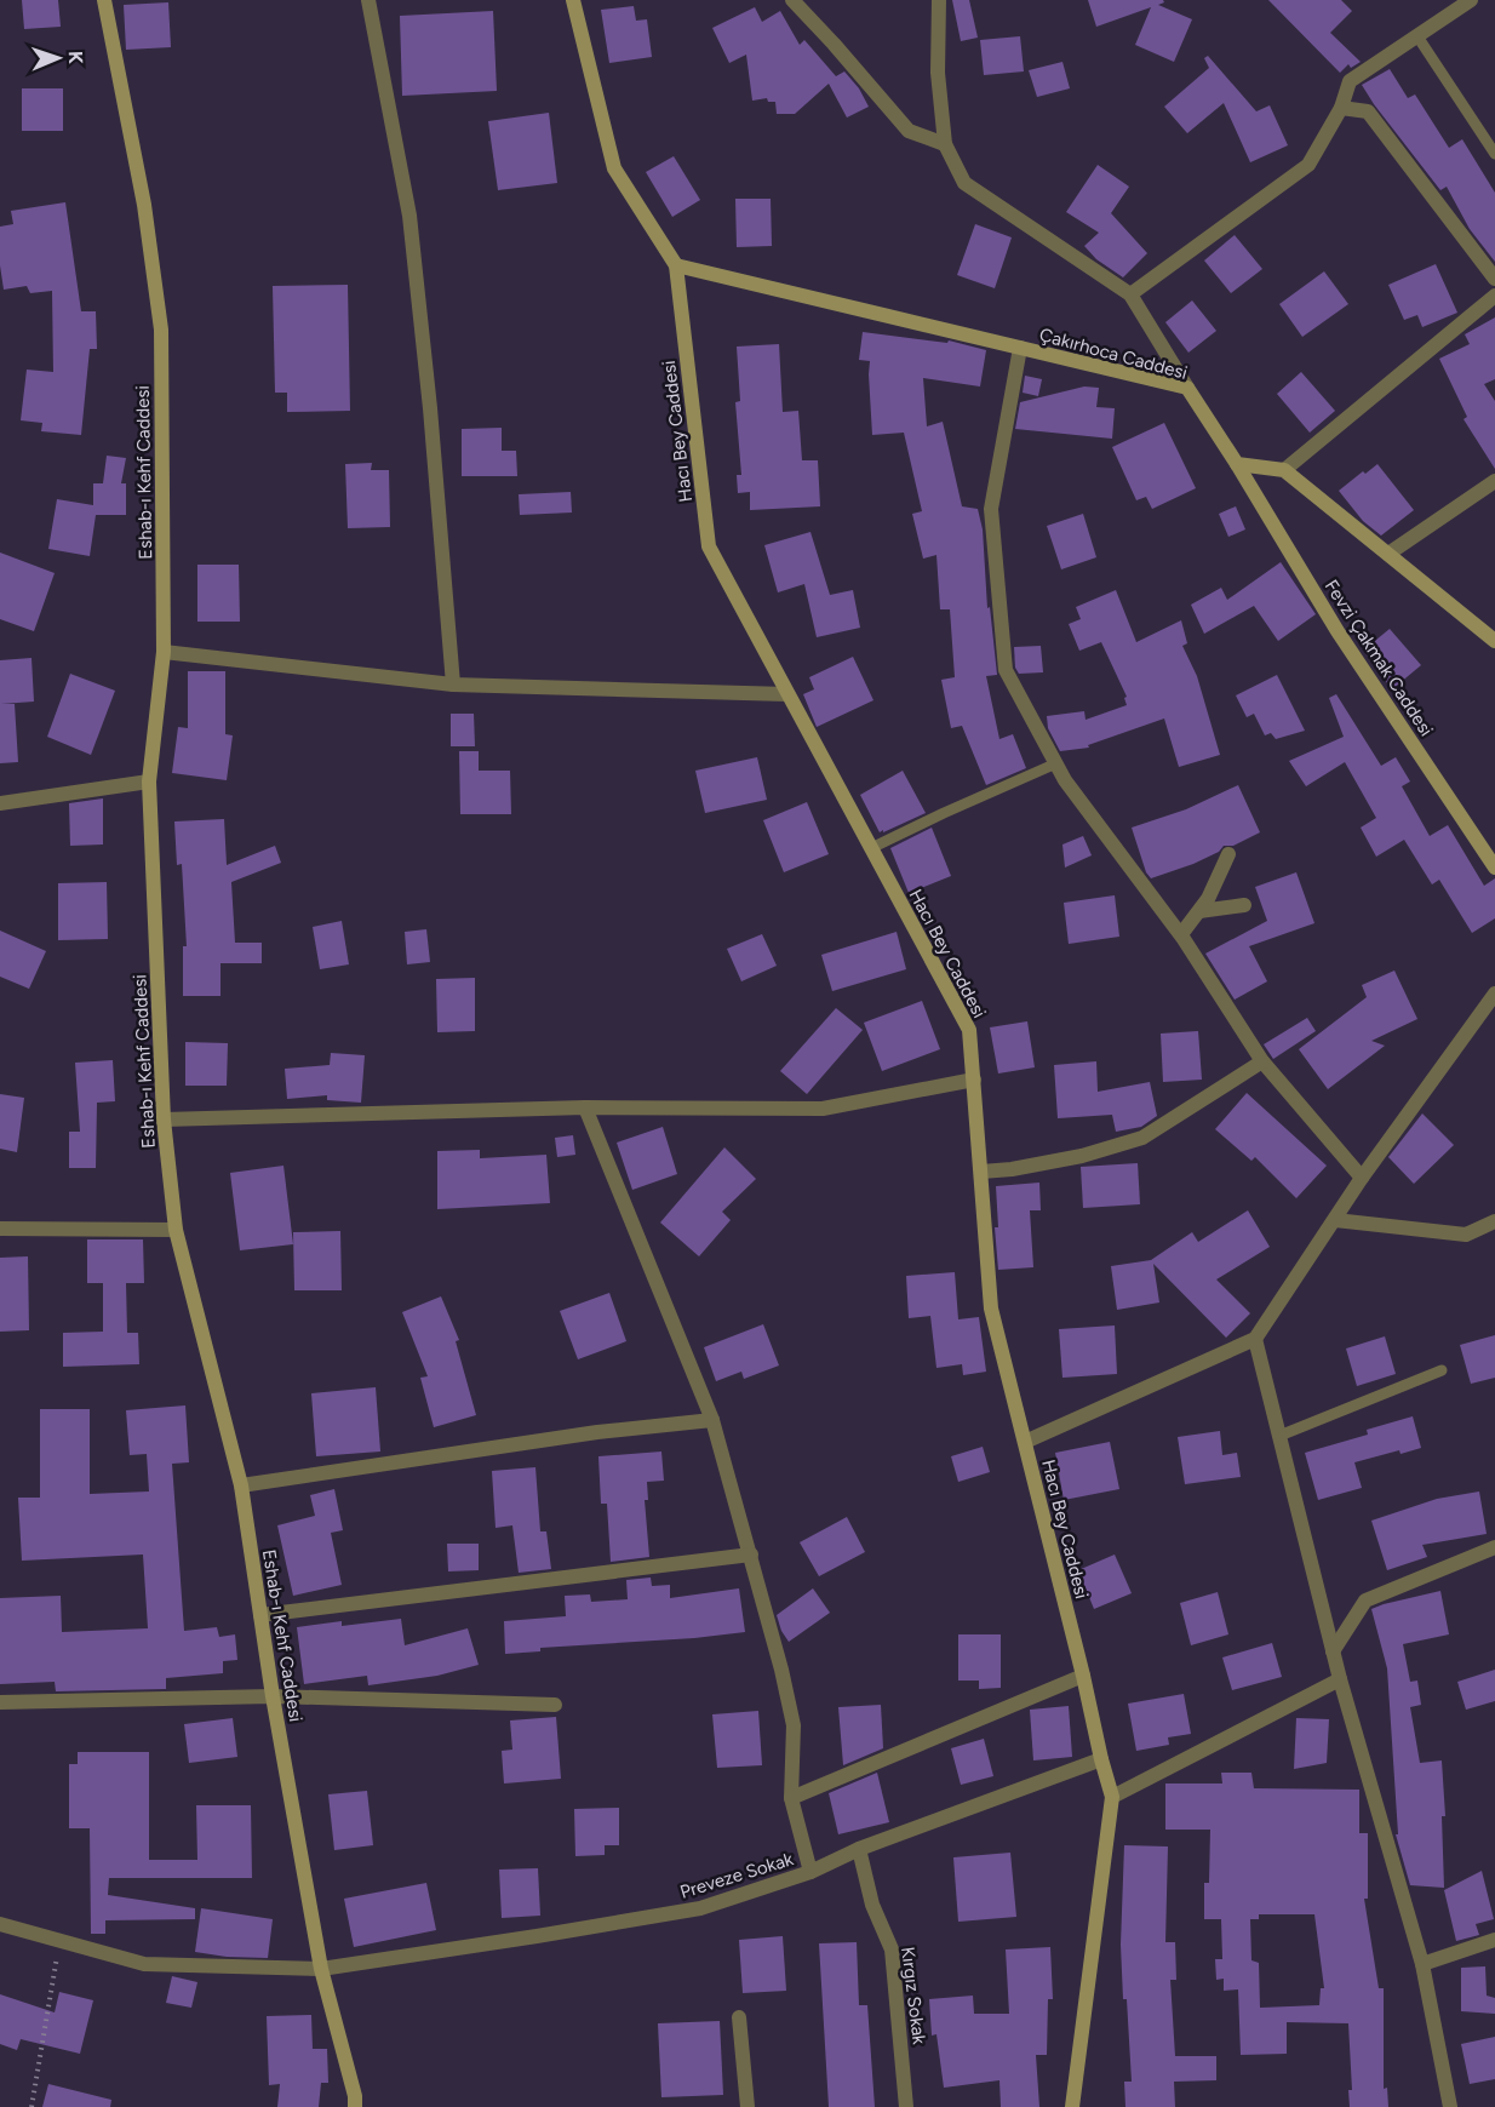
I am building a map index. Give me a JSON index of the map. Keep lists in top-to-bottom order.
{
  "streets": {
    "street": [
      "Çakırhoca Caddesi",
      "Hacı Bey Caddesi",
      "Eshab-ı Kehf Caddesi",
      "Fevzi Çakmak Caddesi",
      "Preveze Sokak",
      "Kırgız Sokak"
    ]
  },
  "crossings": [
    ["Çakırhoca Caddesi", "Hacı Bey Caddesi"],
    ["Çakırhoca Caddesi", "Fevzi Çakmak Caddesi"],
    ["Hacı Bey Caddesi", "Preveze Sokak"],
    ["Eshab-ı Kehf Caddesi", "Preveze Sokak"],
    ["Preveze Sokak", "Kırgız Sokak"]
  ],
  "north": "right"
}
